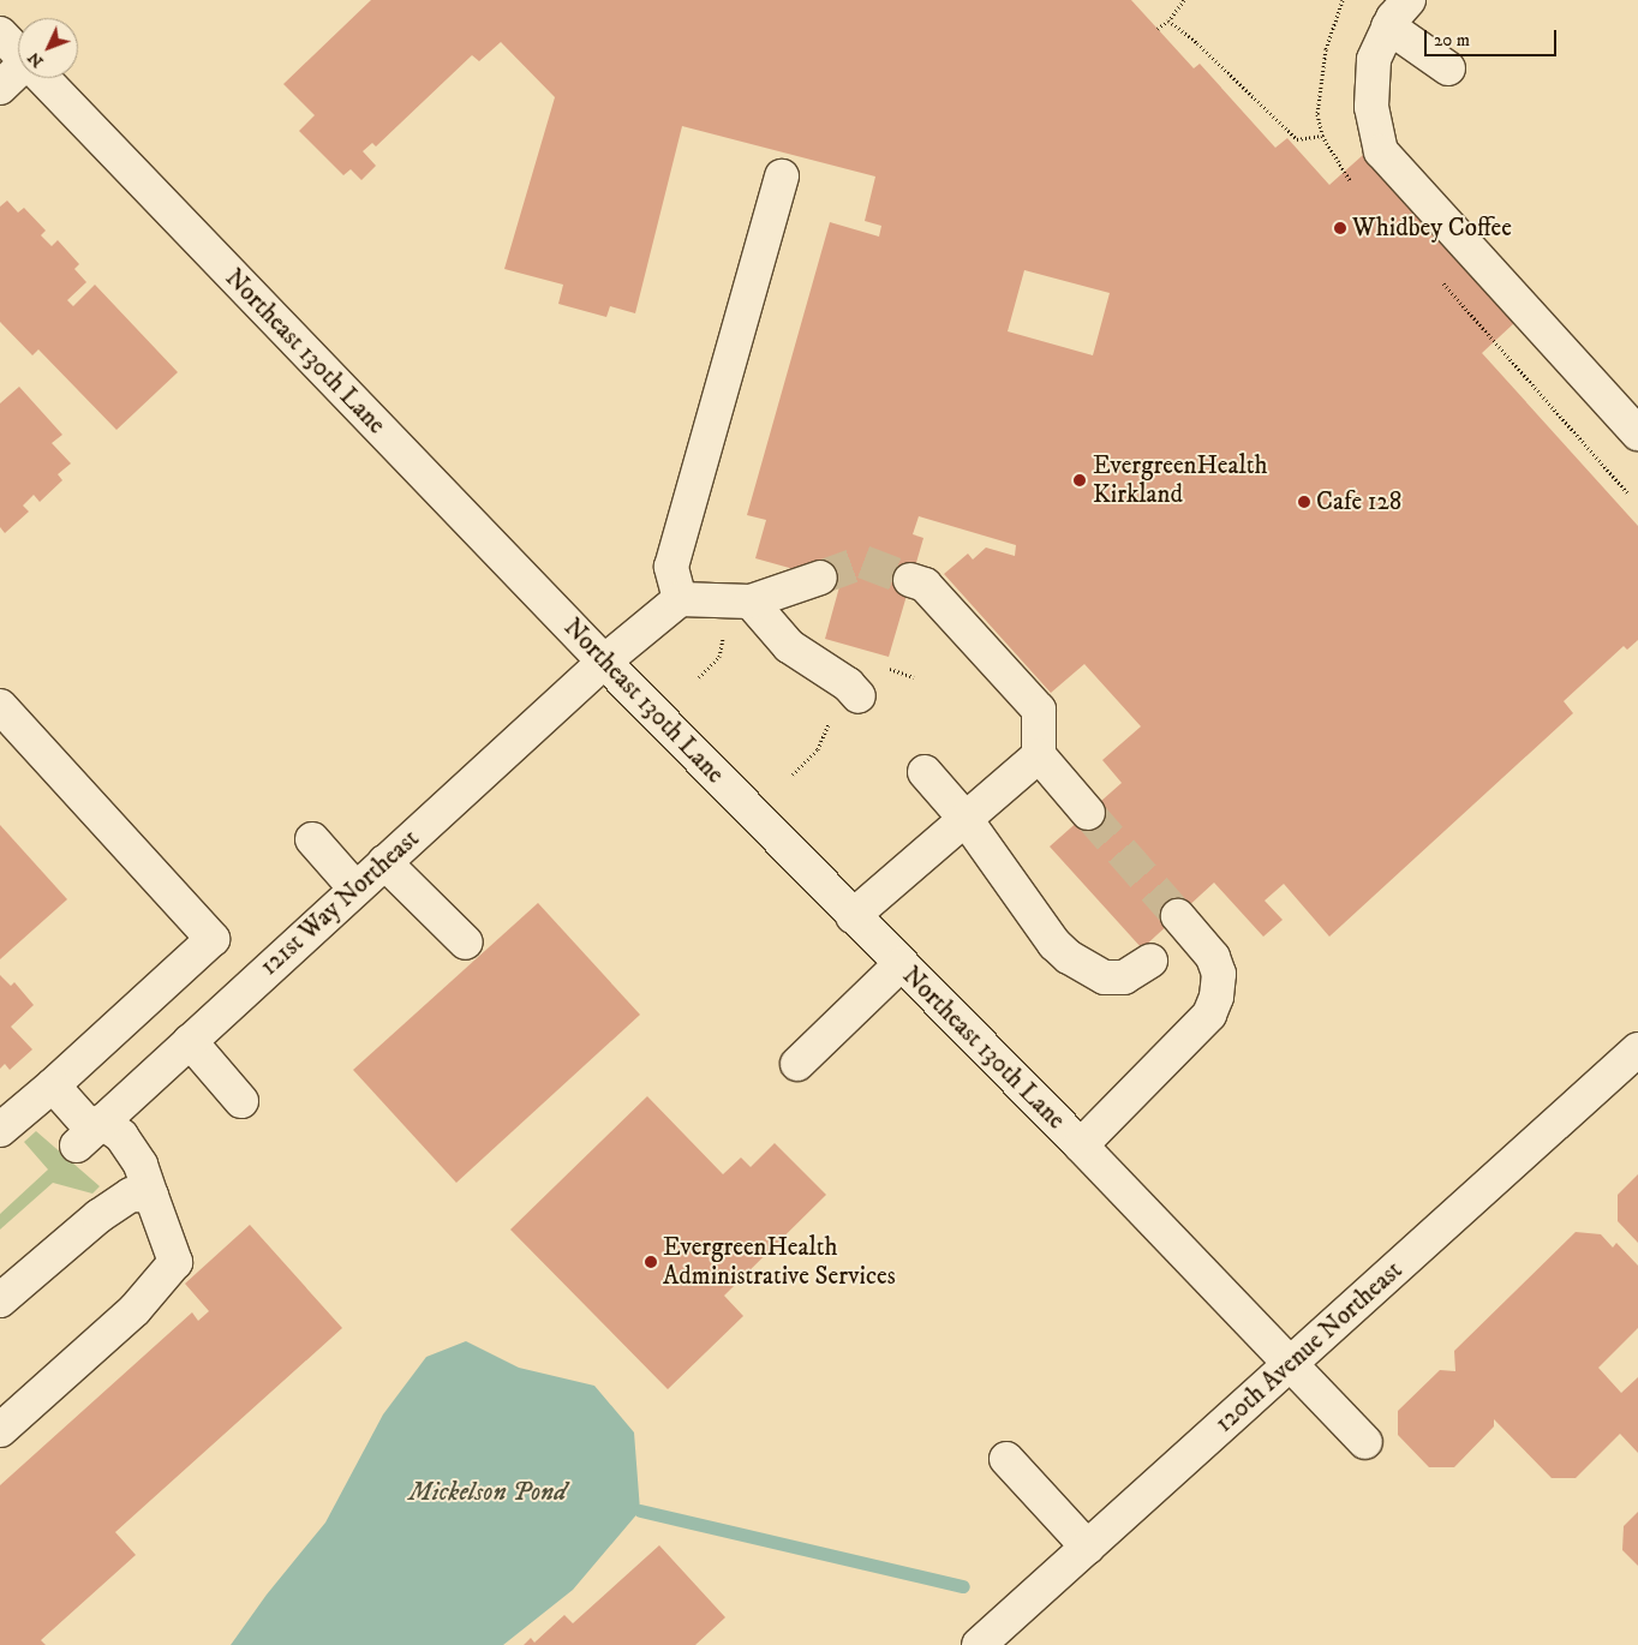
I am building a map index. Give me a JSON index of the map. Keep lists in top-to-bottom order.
{
  "streets": {
    "street": ["Northeast 130th Lane", "121st Way Northeast", "120th Avenue Northeast"]
  },
  "crossings": [
    ["Northeast 130th Lane", "121st Way Northeast"],
    ["Northeast 130th Lane", "120th Avenue Northeast"]
  ],
  "water": ["Mickelson Pond"],
  "places": [
    "Whidbey Coffee",
    "EvergreenHealth Kirkland",
    "Cafe 128",
    "EvergreenHealth Administrative Services"
  ],
  "scale_bar": "20 m",
  "north": "bottom left"
}
